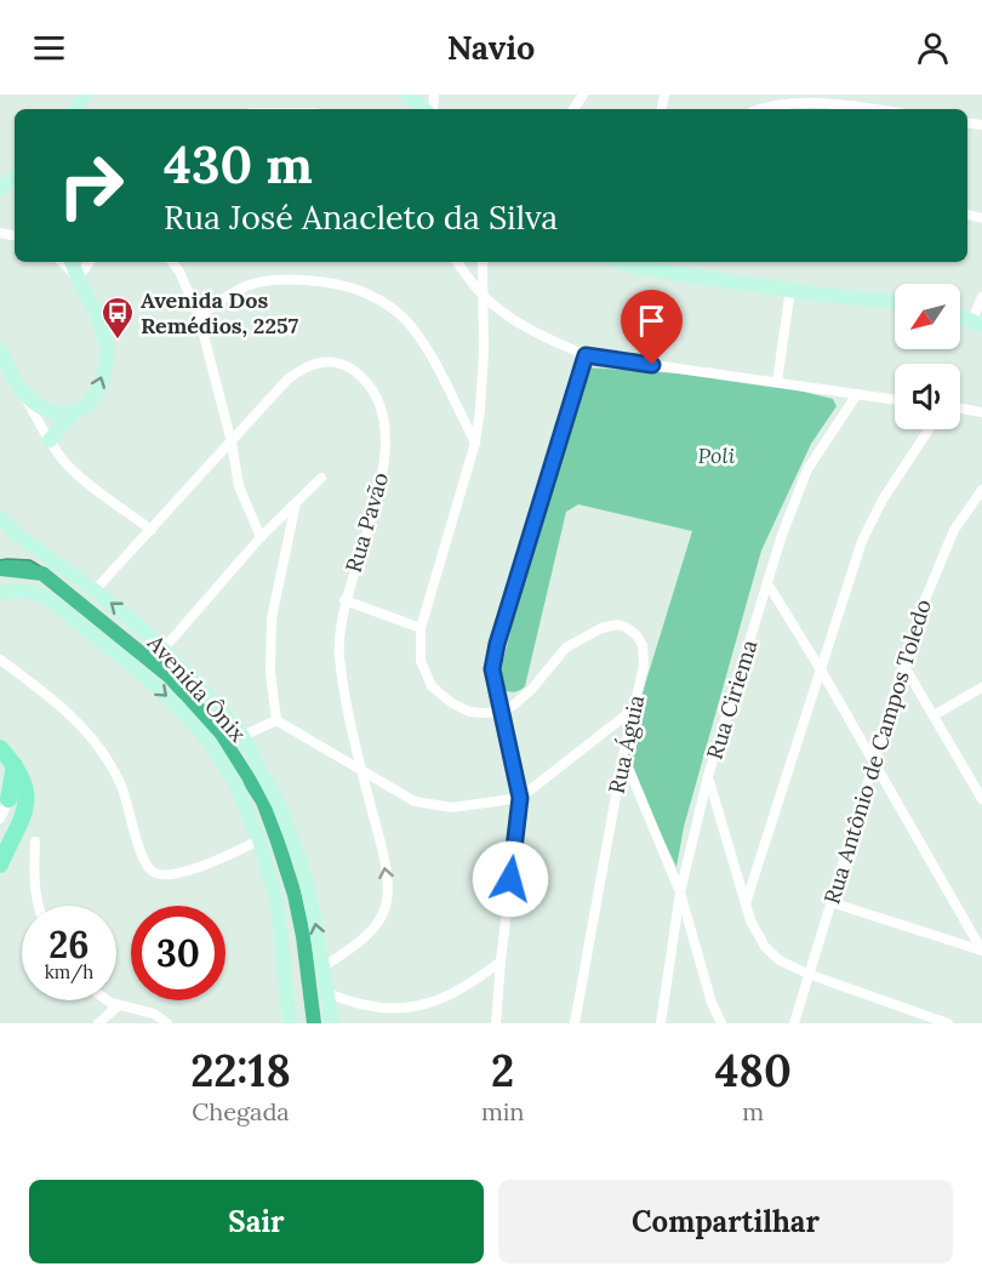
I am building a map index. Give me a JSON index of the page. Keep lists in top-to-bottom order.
{
  "streets": {
    "main road": ["Avenida Ônix"],
    "street": [
      "Rua Pavão",
      "Rua Ciriema",
      "Rua Águia",
      "Rua Antônio de Campos Toledo"
    ]
  },
  "crossings": [
    ["Rua Pavão", "Avenida Ônix"]
  ],
  "parks": ["Poli"],
  "places": {
    "bus stop": ["Avenida Dos Remédios, 2257"]
  },
  "north": "bottom left",
  "page": {
    "header": "Navio",
    "turn": ["430 m", "Rua José Anacleto da Silva"],
    "speed": "26 km/h",
    "limit": "30",
    "eta": [
      "22:18",
      "Chegada",
      "2",
      "min",
      "480",
      "m"
    ],
    "buttons": ["Sair", "Compartilhar"]
  }
}
